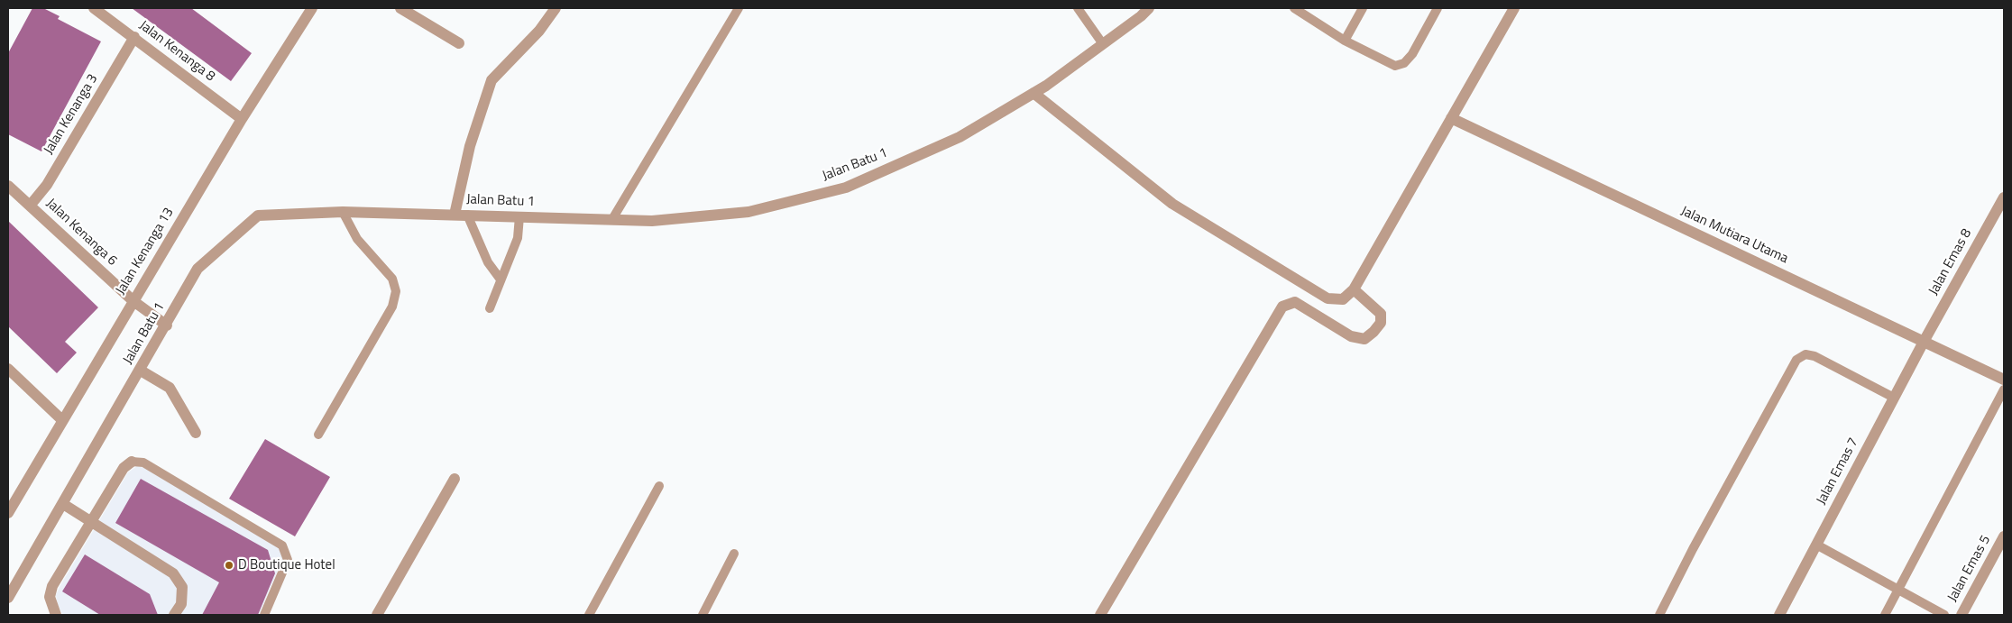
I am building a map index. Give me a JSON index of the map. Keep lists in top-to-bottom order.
{
  "streets": {
    "street": [
      "Jalan Kenanga 8",
      "Jalan Kenanga 3",
      "Jalan Batu 1",
      "Jalan Kenanga 6",
      "Jalan Mutiara Utama",
      "Jalan Kenanga 13",
      "Jalan Emas 8",
      "Jalan Emas 7",
      "Jalan Emas 5"
    ]
  },
  "crossings": [
    ["Jalan Kenanga 8", "Jalan Kenanga 3"],
    ["Jalan Kenanga 8", "Jalan Kenanga 13"],
    ["Jalan Kenanga 3", "Jalan Kenanga 6"],
    ["Jalan Batu 1", "Jalan Kenanga 6"],
    ["Jalan Kenanga 6", "Jalan Kenanga 13"],
    ["Jalan Mutiara Utama", "Jalan Emas 8"],
    ["Jalan Mutiara Utama", "Jalan Emas 7"],
    ["Jalan Emas 8", "Jalan Emas 7"]
  ],
  "places": ["D Boutique Hotel"]
}
